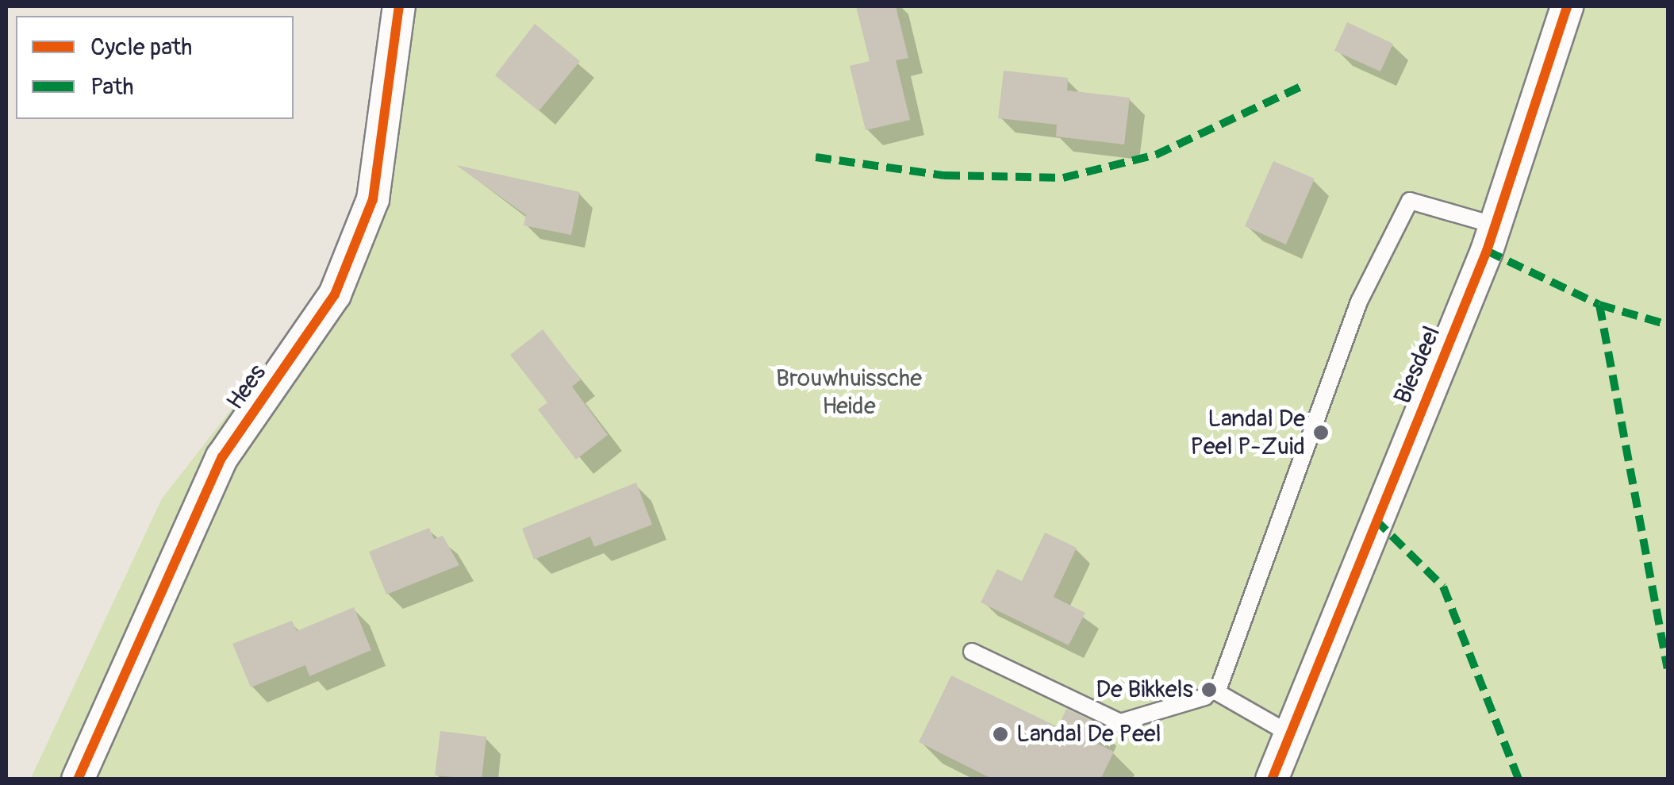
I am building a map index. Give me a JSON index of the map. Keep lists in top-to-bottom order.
{
  "streets": {
    "street": ["Biesdeel", "Hees"]
  },
  "parks": ["Brouwhuissche Heide"],
  "places": ["Landal De Peel P-Zuid", "De Bikkels", "Landal De Peel"],
  "legend": ["Cycle path", "Path"]
}
